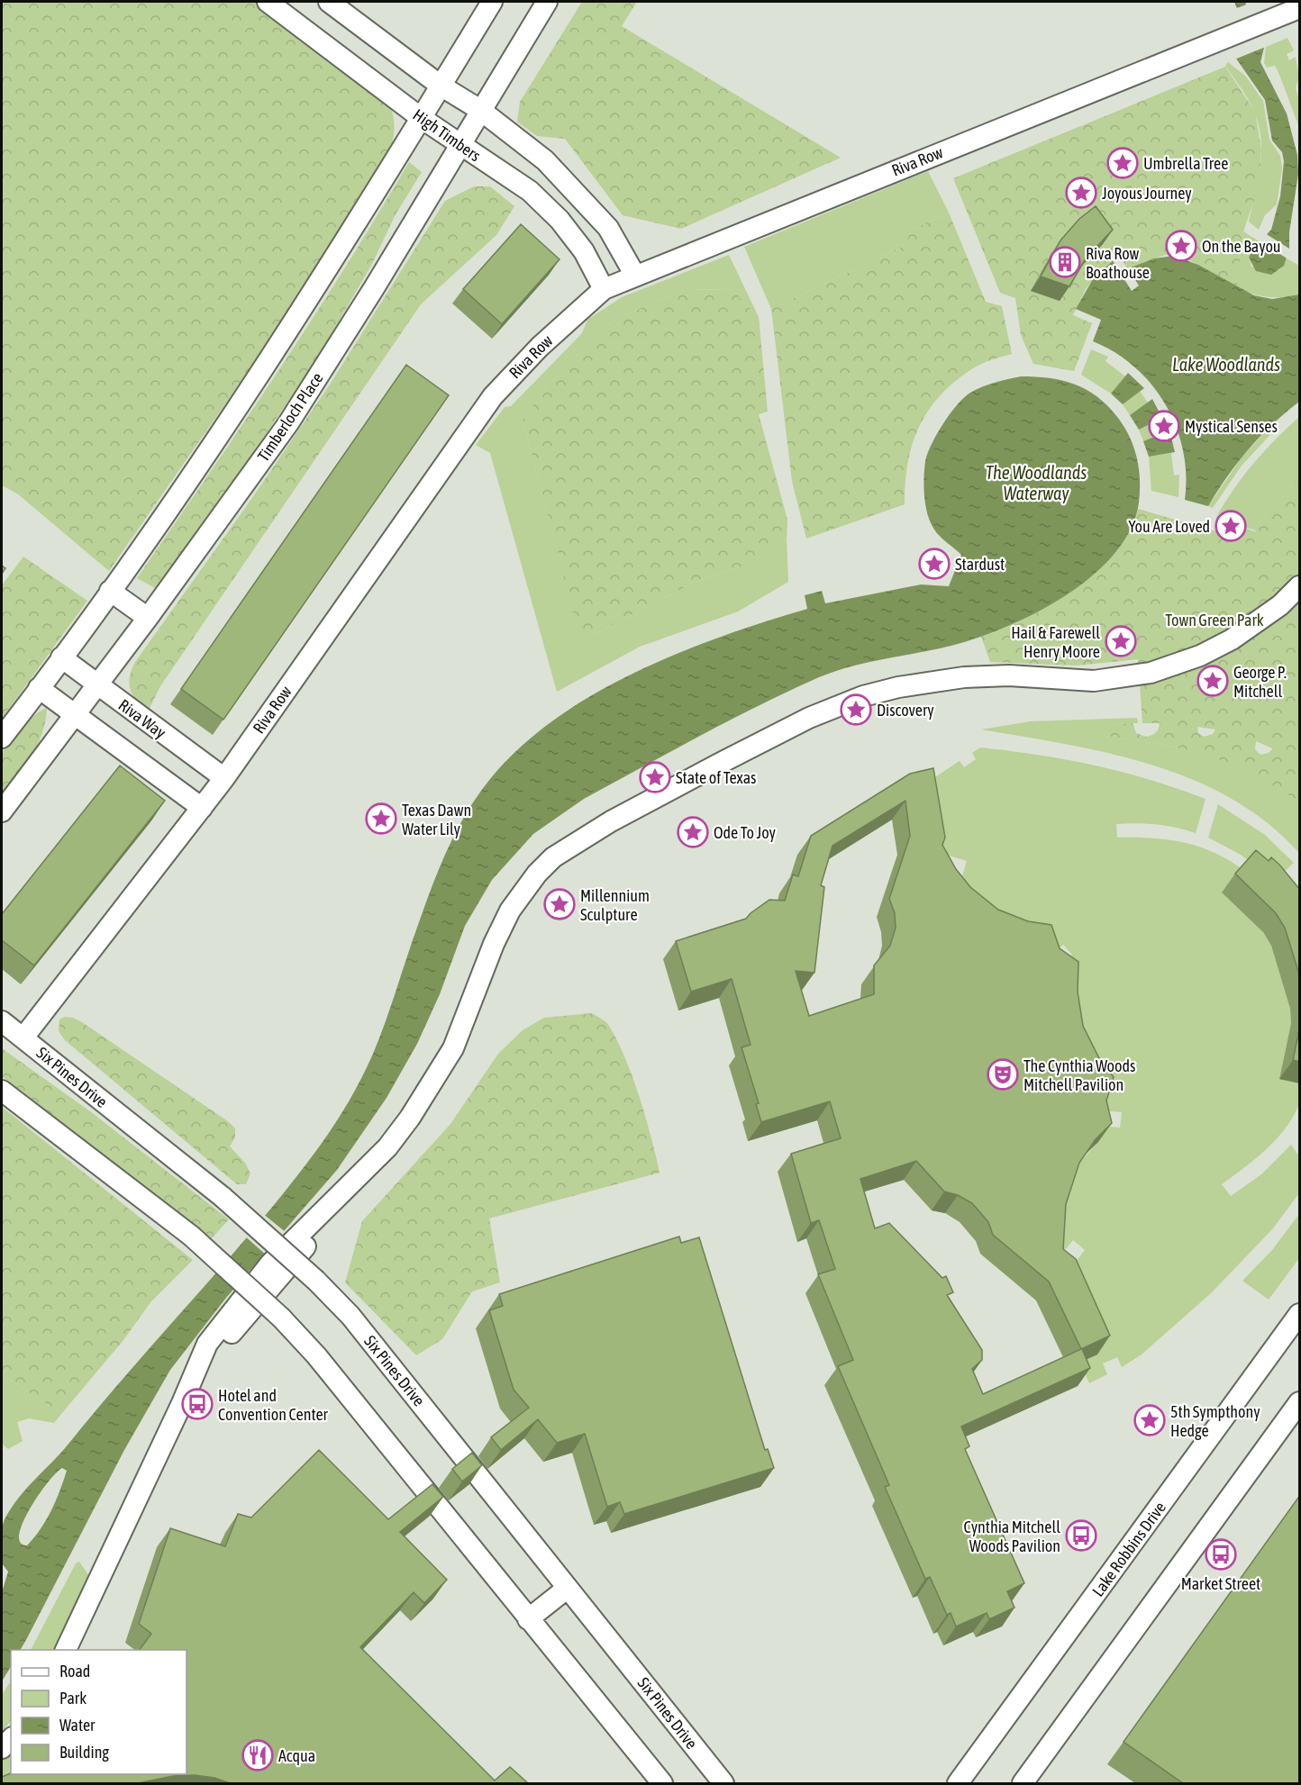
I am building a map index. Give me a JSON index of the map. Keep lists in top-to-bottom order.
{
  "streets": {
    "street": [
      "High Timbers",
      "Riva Row",
      "Timberloch Place",
      "Riva Way",
      "Six Pines Drive",
      "Lake Robbins Drive"
    ]
  },
  "crossings": [
    ["High Timbers", "Riva Row"],
    ["High Timbers", "Timberloch Place"],
    ["Riva Row", "Riva Way"],
    ["Riva Row", "Six Pines Drive"],
    ["Timberloch Place", "Riva Way"]
  ],
  "water": ["Lake Woodlands", "The Woodlands Waterway"],
  "parks": ["Town Green Park"],
  "places": {
    "place": [
      "Umbrella Tree",
      "Joyous Journey",
      "On the Bayou",
      "Mystical Senses",
      "You Are Loved",
      "Stardust",
      "Hail & Farewell Henry Moore",
      "George P. Mitchell",
      "Discovery",
      "State of Texas",
      "Texas Dawn Water Lily",
      "Ode To Joy",
      "Millennium Sculpture",
      "5th Sympthony Hedge"
    ],
    "building": ["Riva Row Boathouse"],
    "theatre": ["The Cynthia Woods Mitchell Pavilion"],
    "bus stop": ["Hotel and Convention Center", "Cynthia Mitchell Woods Pavilion", "Market Street"],
    "restaurant": ["Acqua"]
  },
  "legend": [
    "Road",
    "Park",
    "Water",
    "Building"
  ]
}
